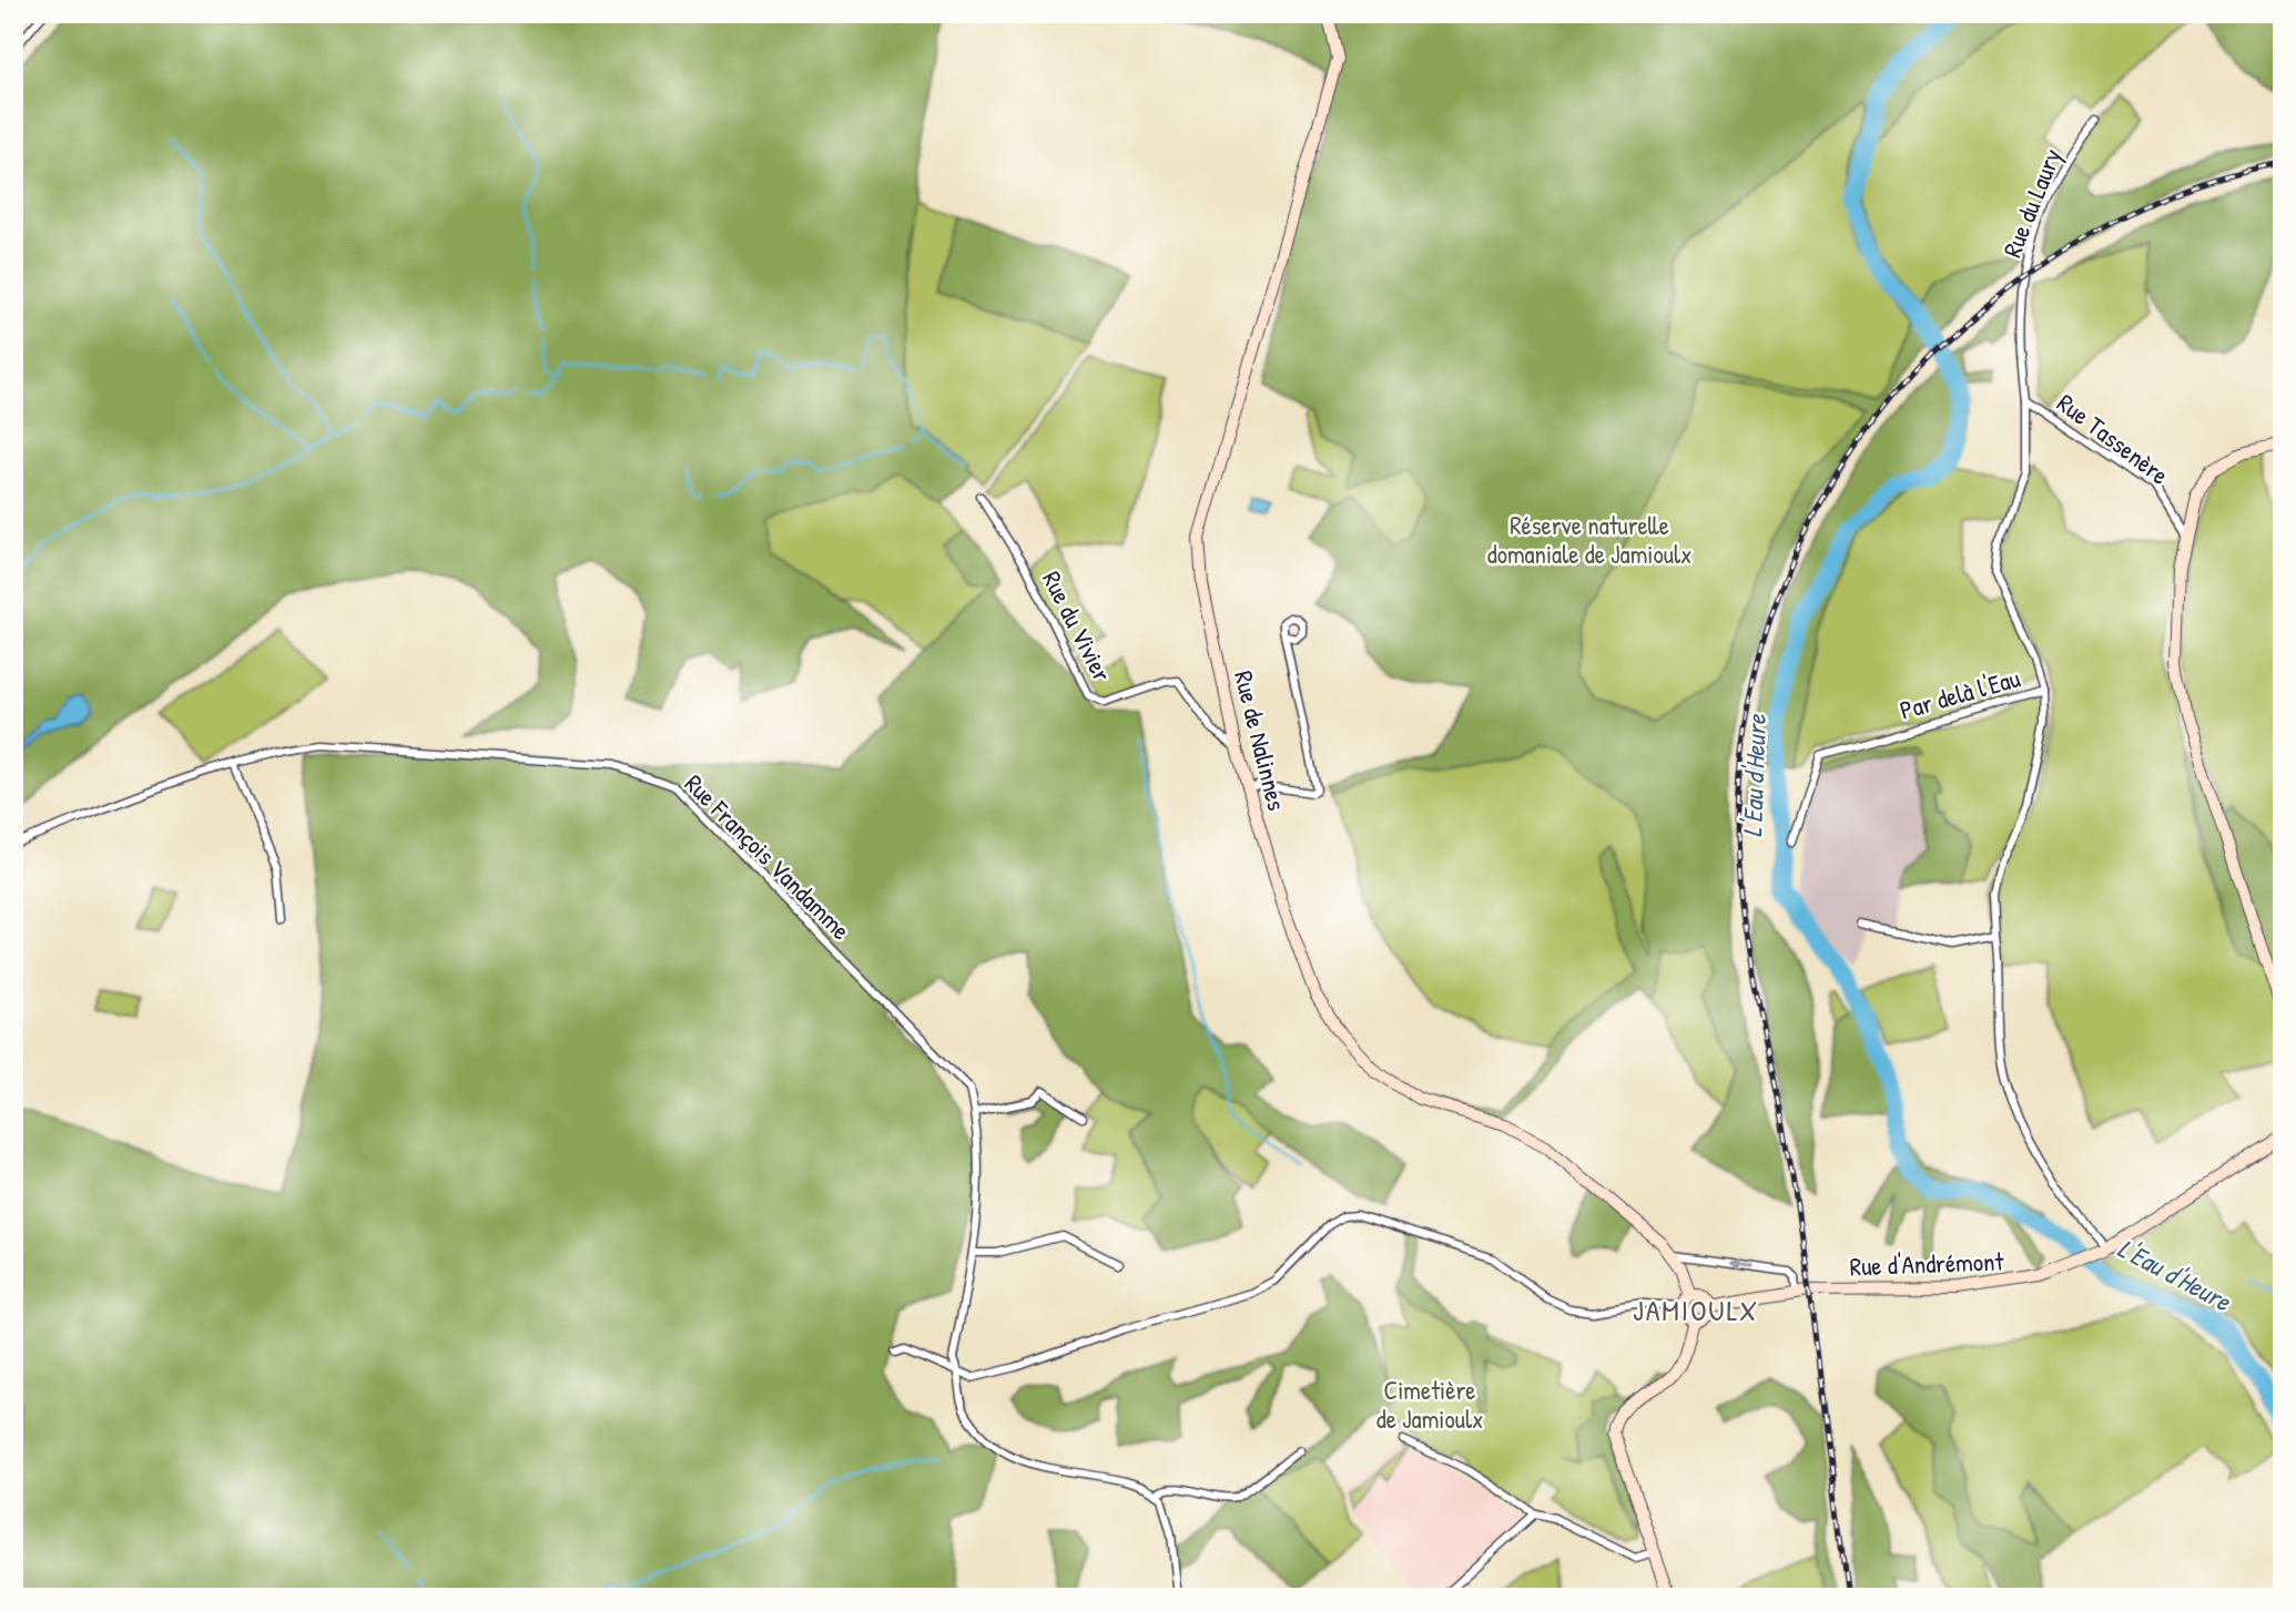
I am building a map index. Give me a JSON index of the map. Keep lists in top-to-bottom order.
{
  "streets": {
    "street": [
      "Rue du Laury",
      "Rue Tassenère",
      "Rue du Vivier",
      "Par delà l'Eau",
      "Rue de Nalinnes",
      "Rue François Vandamme",
      "Rue d'Andrémont"
    ]
  },
  "crossings": [
    ["Rue du Laury", "Rue Tassenère"],
    ["Rue Tassenère", "Par delà l'Eau"],
    ["Rue du Vivier", "Rue de Nalinnes"],
    ["Par delà l'Eau", "Rue d'Andrémont"],
    ["Rue de Nalinnes", "Rue d'Andrémont"]
  ],
  "districts": ["JAMIOULX"],
  "water": ["L'Eau d'Heure"],
  "parks": ["Réserve naturelle domaniale de Jamioulx", "Cimetière de Jamioulx"]
}
